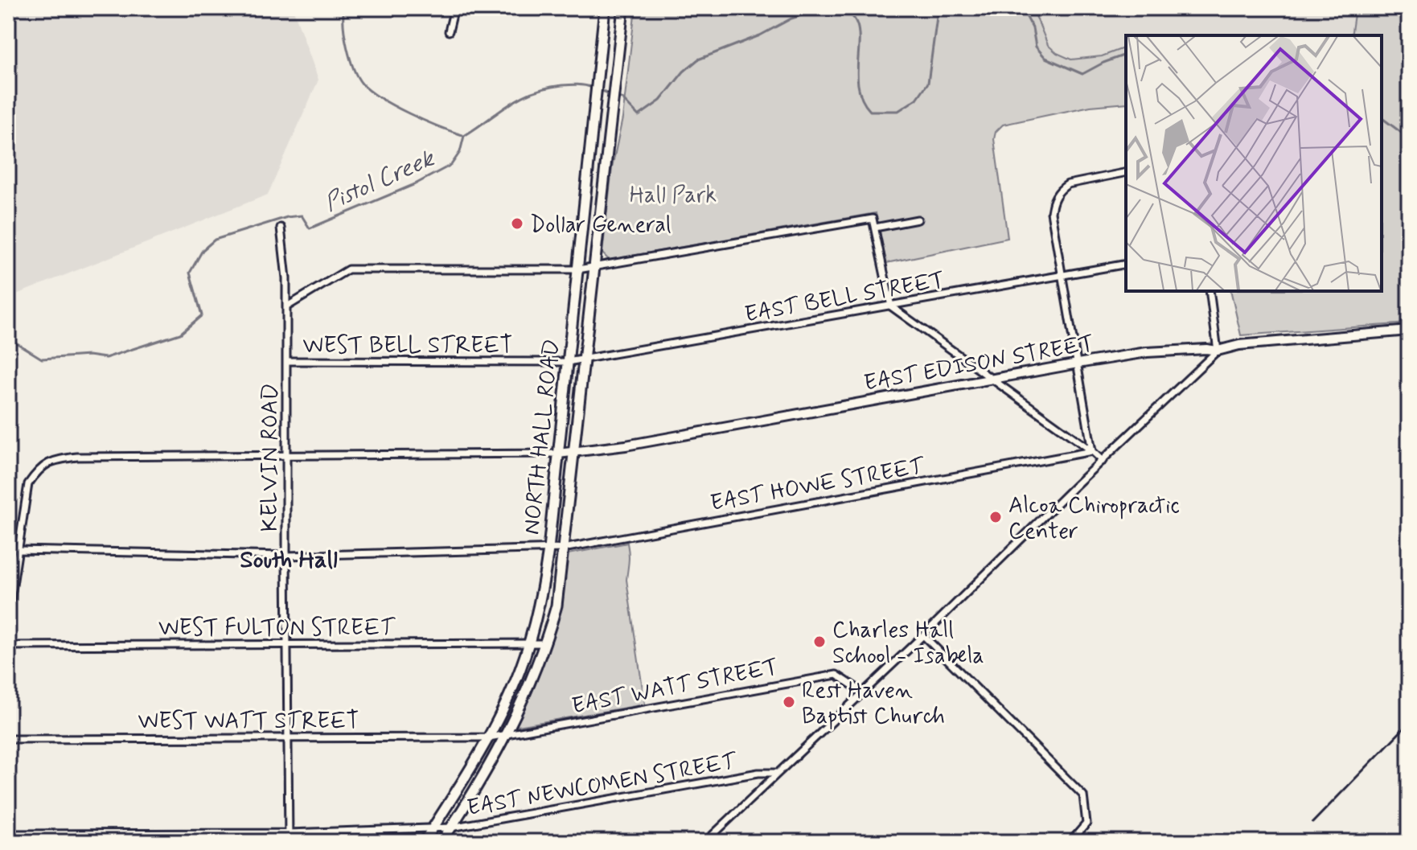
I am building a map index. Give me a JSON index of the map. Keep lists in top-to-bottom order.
{
  "streets": {
    "main road": ["NORTH HALL ROAD"],
    "street": [
      "EAST BELL STREET",
      "WEST BELL STREET",
      "EAST EDISON STREET",
      "KELVIN ROAD",
      "EAST HOWE STREET",
      "WEST FULTON STREET",
      "EAST WATT STREET",
      "WEST WATT STREET",
      "EAST NEWCOMEN STREET"
    ]
  },
  "crossings": [
    ["EAST BELL STREET", "WEST BELL STREET"],
    ["EAST BELL STREET", "NORTH HALL ROAD"],
    ["WEST BELL STREET", "NORTH HALL ROAD"],
    ["WEST BELL STREET", "KELVIN ROAD"],
    ["EAST EDISON STREET", "NORTH HALL ROAD"],
    ["NORTH HALL ROAD", "EAST HOWE STREET"],
    ["NORTH HALL ROAD", "WEST FULTON STREET"],
    ["NORTH HALL ROAD", "EAST WATT STREET"],
    ["NORTH HALL ROAD", "WEST WATT STREET"],
    ["NORTH HALL ROAD", "EAST NEWCOMEN STREET"],
    ["KELVIN ROAD", "EAST HOWE STREET"],
    ["KELVIN ROAD", "WEST FULTON STREET"],
    ["KELVIN ROAD", "WEST WATT STREET"],
    ["KELVIN ROAD", "EAST NEWCOMEN STREET"],
    ["EAST WATT STREET", "WEST WATT STREET"]
  ],
  "districts": ["South Hall"],
  "water": ["Pistol Creek"],
  "parks": ["Hall Park"],
  "places": [
    "Dollar General",
    "Alcoa Chiropractic Center",
    "Charles Hall School - Isabela",
    "Rest Haven Baptist Church"
  ]
}
